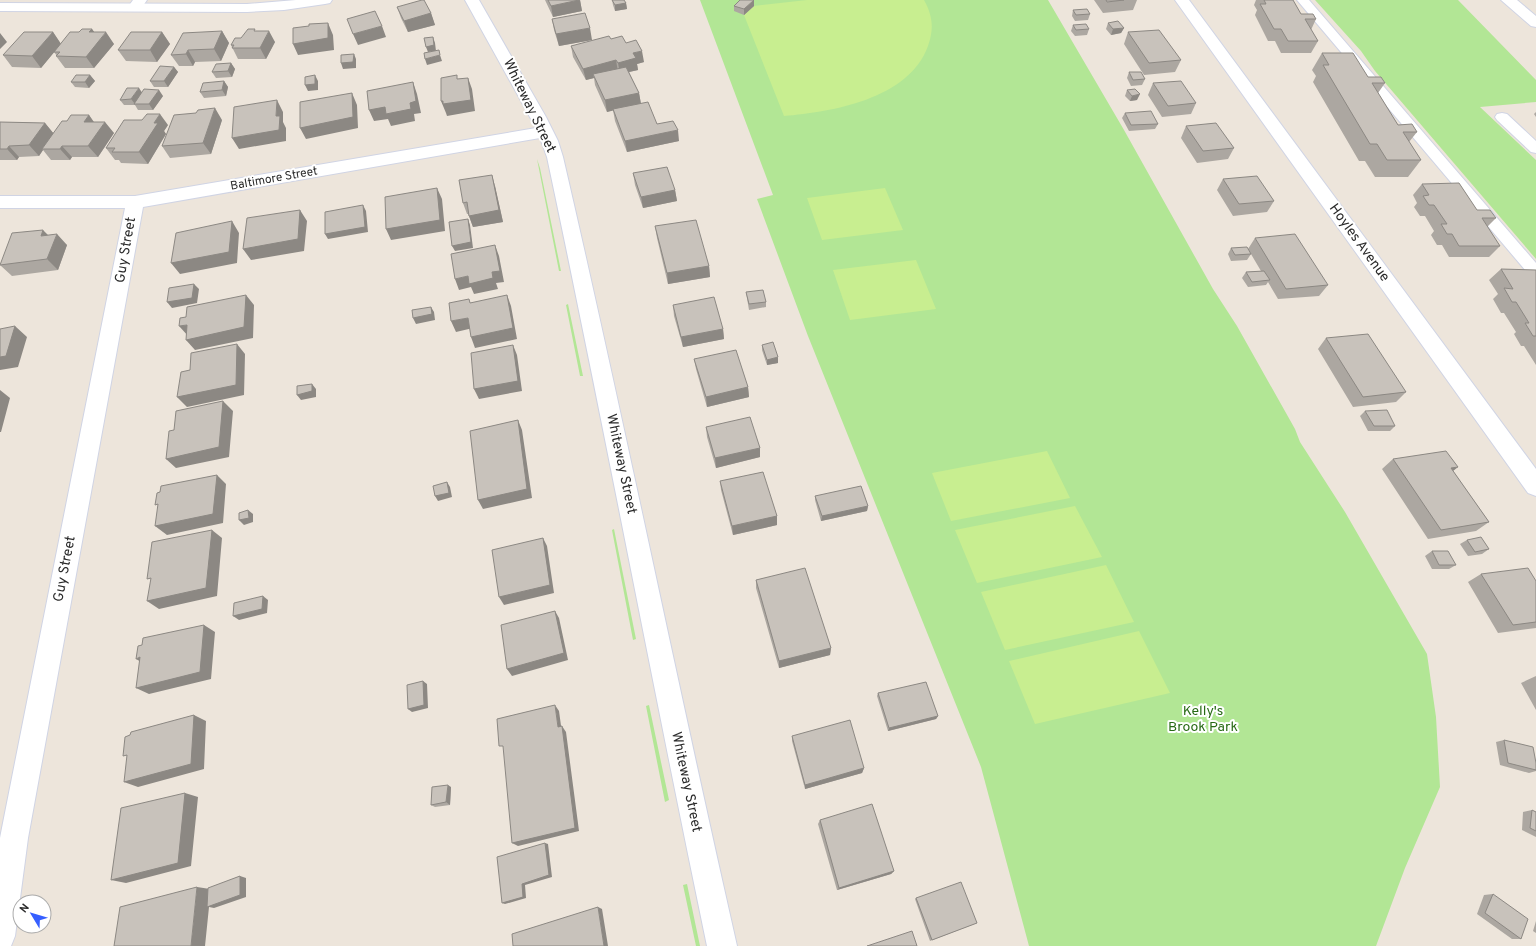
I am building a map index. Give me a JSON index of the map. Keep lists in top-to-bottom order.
{
  "streets": {
    "street": [
      "Whiteway Street",
      "Baltimore Street",
      "Hoyles Avenue",
      "Guy Street"
    ]
  },
  "crossings": [
    ["Whiteway Street", "Baltimore Street"],
    ["Baltimore Street", "Guy Street"]
  ],
  "parks": ["Kelly's Brook Park"],
  "north": "top left"
}
